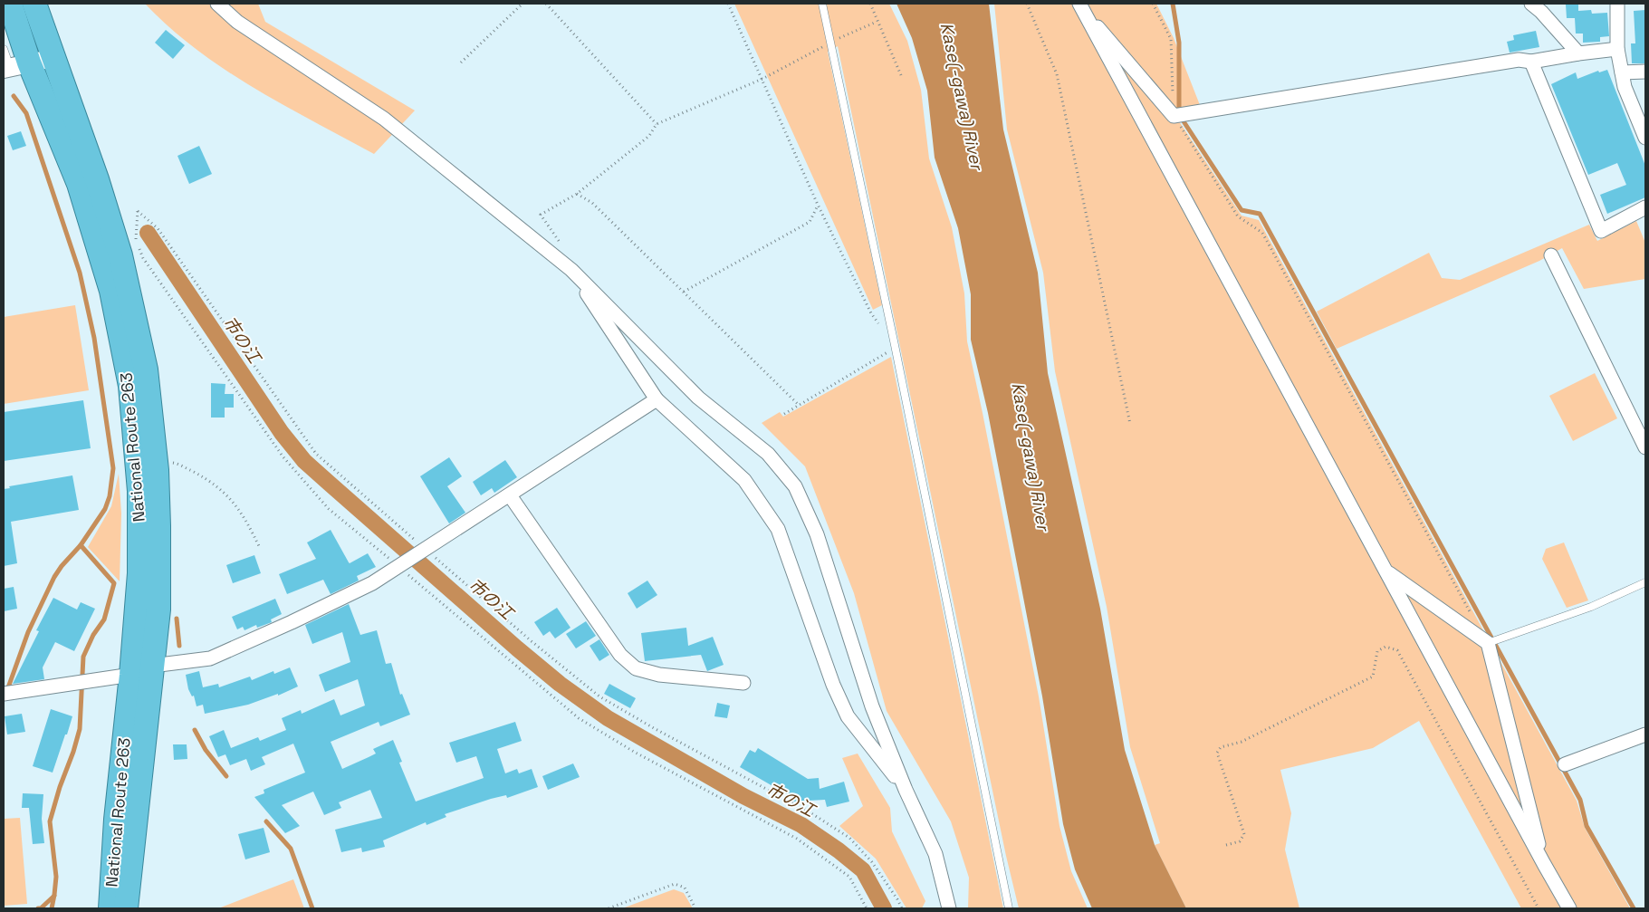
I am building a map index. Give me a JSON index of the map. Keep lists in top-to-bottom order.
{
  "streets": {
    "highway": ["National Route 263"]
  },
  "water": ["Kase(-gawa) River", "市の江"]
}
